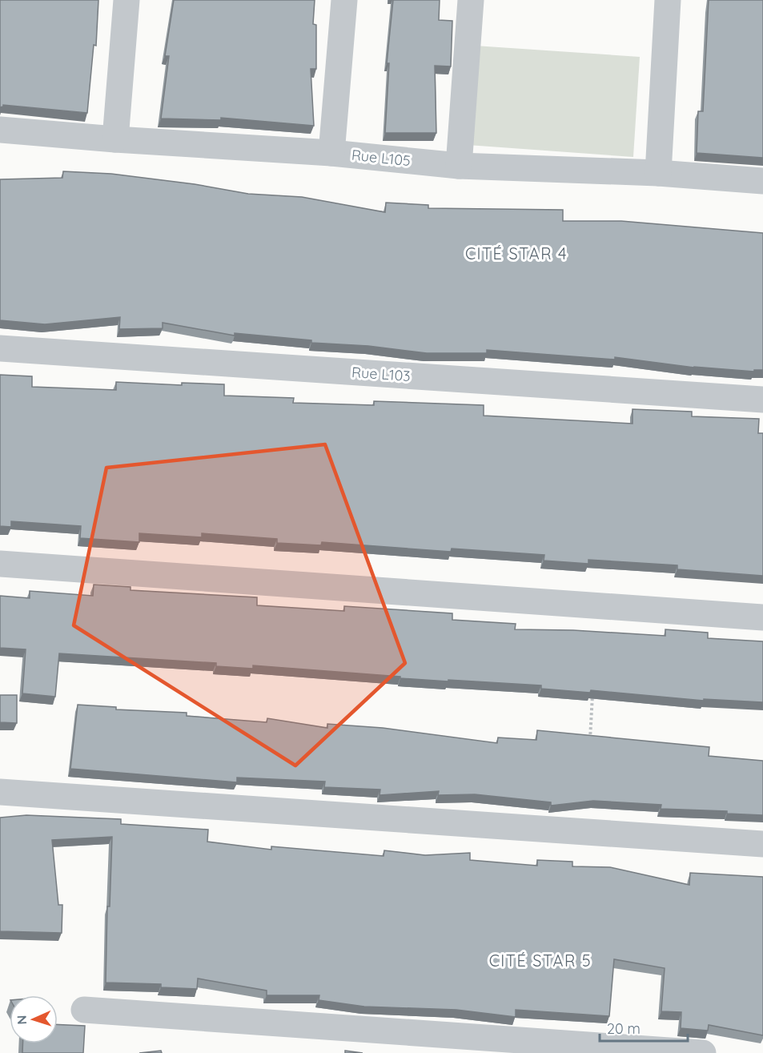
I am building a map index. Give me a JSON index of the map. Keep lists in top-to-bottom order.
{
  "streets": {
    "street": ["Rue L105", "Rue L103"]
  },
  "districts": ["CITÉ STAR 4", "CITÉ STAR 5"],
  "scale_bar": "20 m",
  "north": "left"
}
